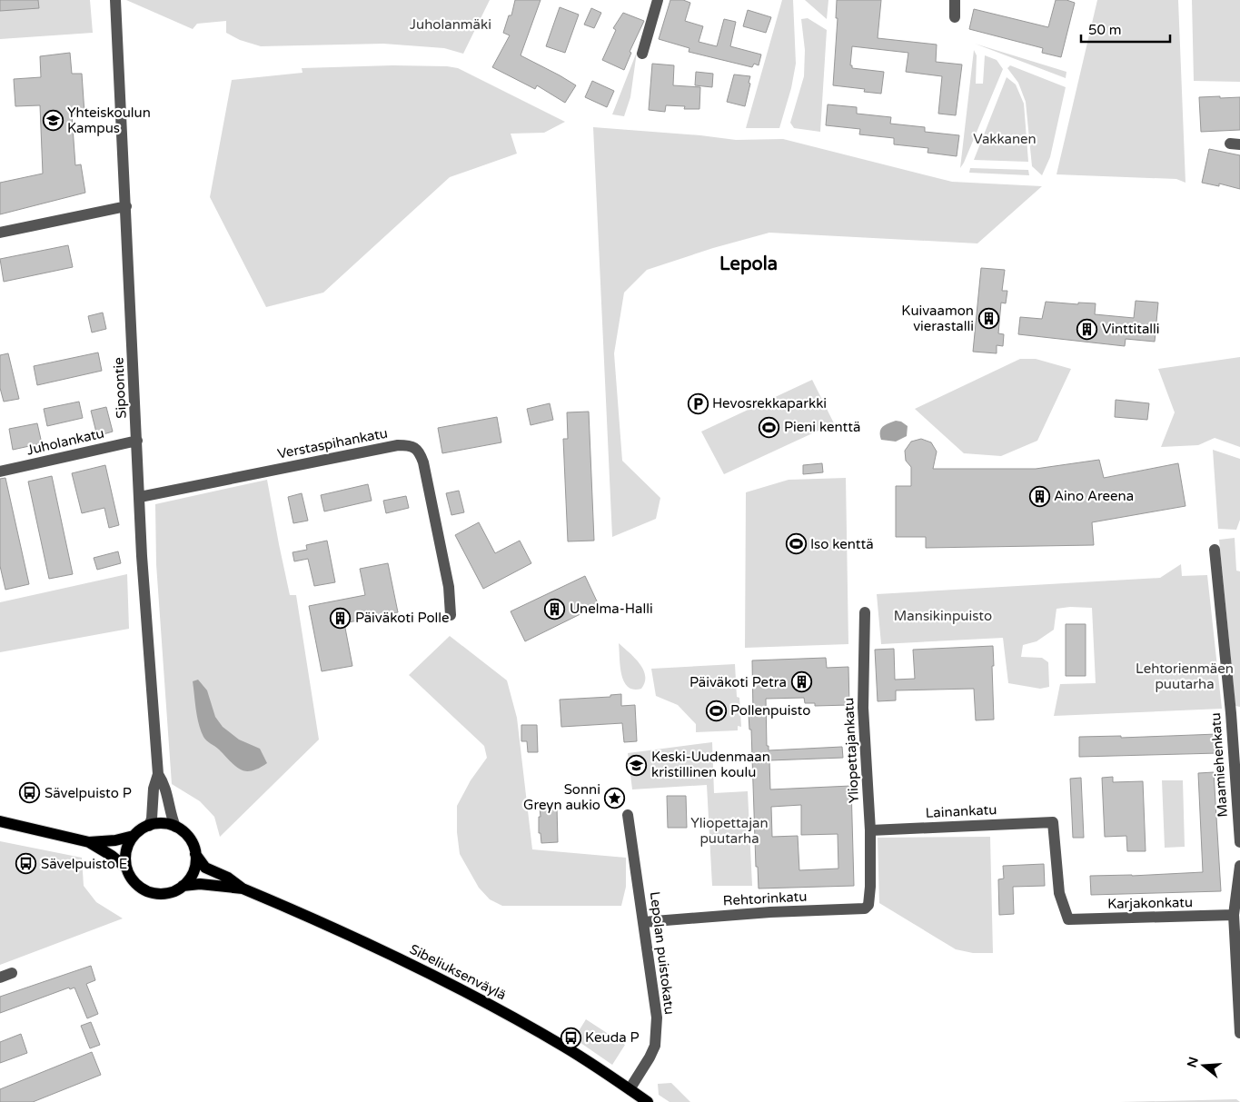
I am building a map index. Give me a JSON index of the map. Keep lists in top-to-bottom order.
{
  "streets": {
    "main road": ["Sibeliuksenväylä"],
    "street": [
      "Sipoontie",
      "Juholankatu",
      "Verstaspihankatu",
      "Yliopettajankatu",
      "Maamiehenkatu",
      "Lainankatu",
      "Rehtorinkatu",
      "Karjakonkatu",
      "Lepolan puistokatu"
    ]
  },
  "crossings": [
    ["Sipoontie", "Juholankatu"],
    ["Sipoontie", "Verstaspihankatu"],
    ["Sipoontie", "Sibeliuksenväylä"],
    ["Yliopettajankatu", "Lainankatu"],
    ["Yliopettajankatu", "Rehtorinkatu"],
    ["Lainankatu", "Karjakonkatu"],
    ["Rehtorinkatu", "Lepolan puistokatu"],
    ["Lepolan puistokatu", "Sibeliuksenväylä"]
  ],
  "districts": ["Lepola"],
  "parks": [
    "Juholanmäki",
    "Vakkanen",
    "Mansikinpuisto",
    "Lehtorienmäen puutarha",
    "Yliopettajan puutarha"
  ],
  "places": {
    "school or university": ["Yhteiskoulun Kampus", "Keski-Uudenmaan kristillinen koulu"],
    "building": [
      "Kuivaamon vierastalli",
      "Vinttitalli",
      "Aino Areena",
      "Unelma-Halli",
      "Päiväkoti Polle",
      "Päiväkoti Petra"
    ],
    "parking": ["Hevosrekkaparkki"],
    "sports": ["Pieni kenttä", "Iso kenttä", "Pollenpuisto"],
    "bus stop": ["Sävelpuisto P", "Sävelpuisto E", "Keuda P"],
    "place": ["Sonni Greyn aukio"]
  },
  "scale_bar": "50 m",
  "north": "left"
}
